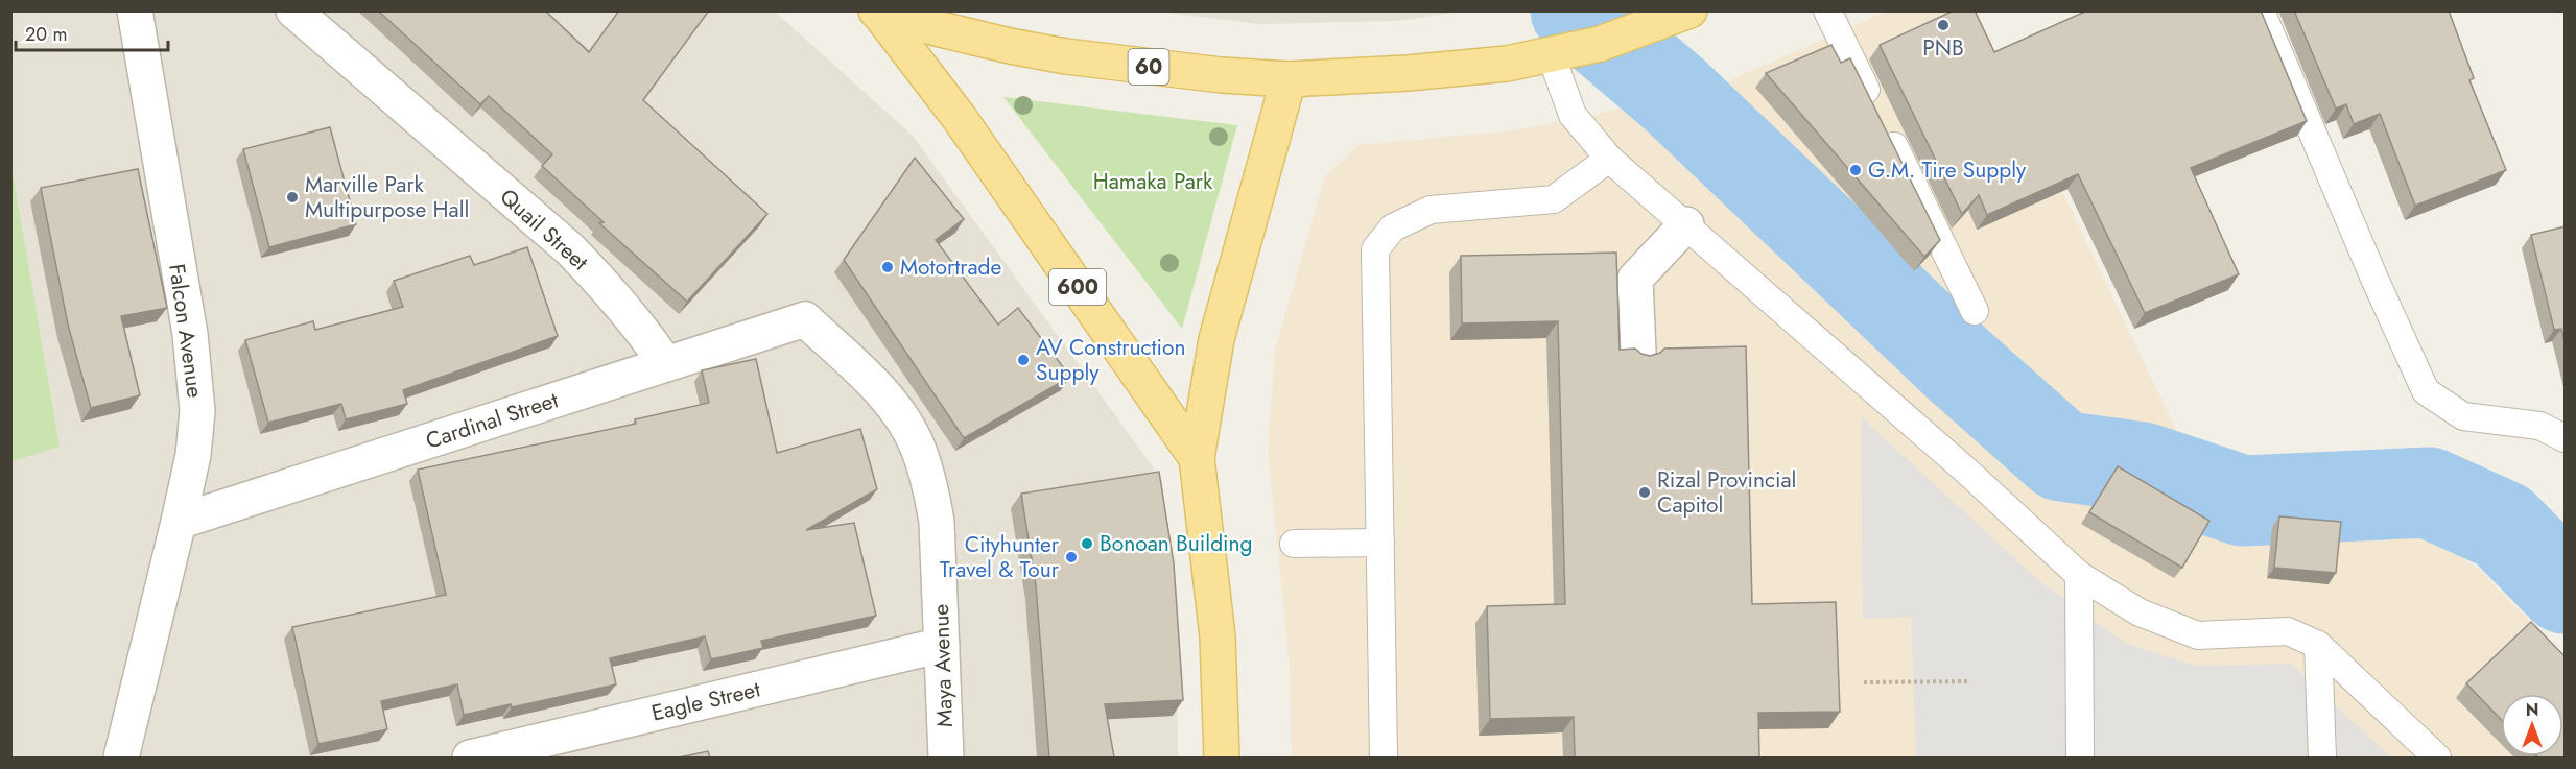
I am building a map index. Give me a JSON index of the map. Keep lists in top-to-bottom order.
{
  "streets": {
    "main road": ["60", "600"],
    "street": [
      "Quail Street",
      "Falcon Avenue",
      "Cardinal Street",
      "Maya Avenue",
      "Eagle Street"
    ]
  },
  "crossings": [
    ["60", "600"],
    ["Quail Street", "Cardinal Street"],
    ["Falcon Avenue", "Cardinal Street"],
    ["Cardinal Street", "Maya Avenue"],
    ["Maya Avenue", "Eagle Street"]
  ],
  "parks": ["Hamaka Park"],
  "places": [
    "PNB",
    "G.M. Tire Supply",
    "Marville Park Multipurpose Hall",
    "Motortrade",
    "AV Construction Supply",
    "Rizal Provincial Capitol",
    "Bonoan Building",
    "Cityhunter Travel & Tour"
  ],
  "scale_bar": "20 m",
  "north": "top"
}
